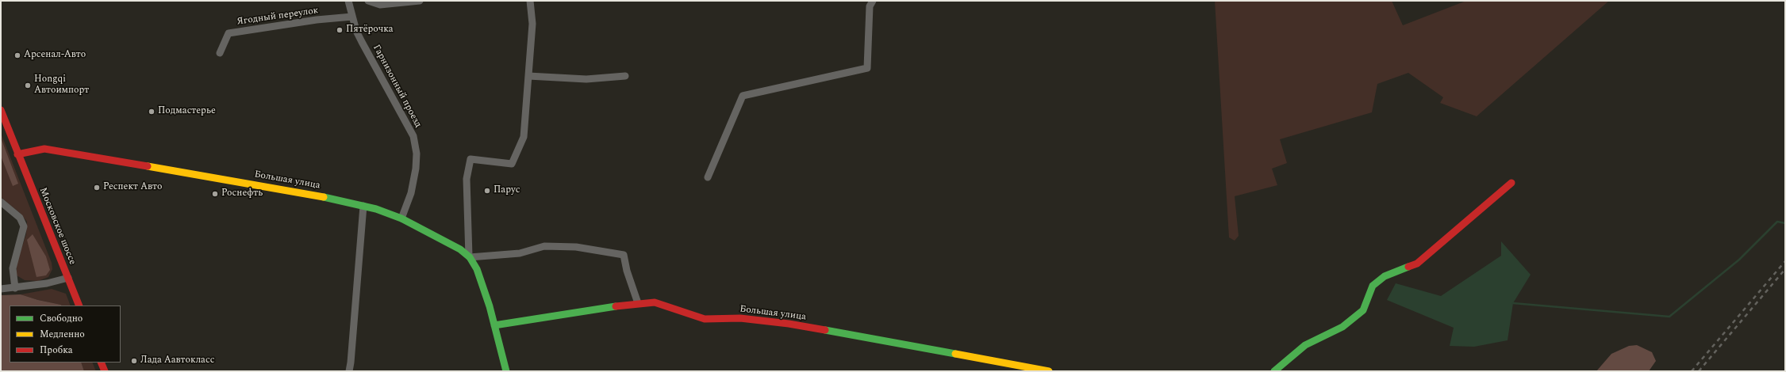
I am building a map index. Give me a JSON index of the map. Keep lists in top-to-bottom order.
{
  "streets": {
    "street": [
      "Ягодный переулок",
      "Гарнизонный проезд",
      "Большая улица",
      "Московское шоссе"
    ]
  },
  "crossings": [
    ["Ягодный переулок", "Гарнизонный проезд"],
    ["Гарнизонный проезд", "Большая улица"],
    ["Большая улица", "Московское шоссе"]
  ],
  "places": [
    "Пятёрочка",
    "Арсенал-Авто",
    "Hongqi Автоимпорт",
    "Подмастерье",
    "Респект Авто",
    "Парус",
    "Роснефть",
    "Лада Аавтокласс"
  ],
  "legend": ["Свободно", "Медленно", "Пробка"]
}
